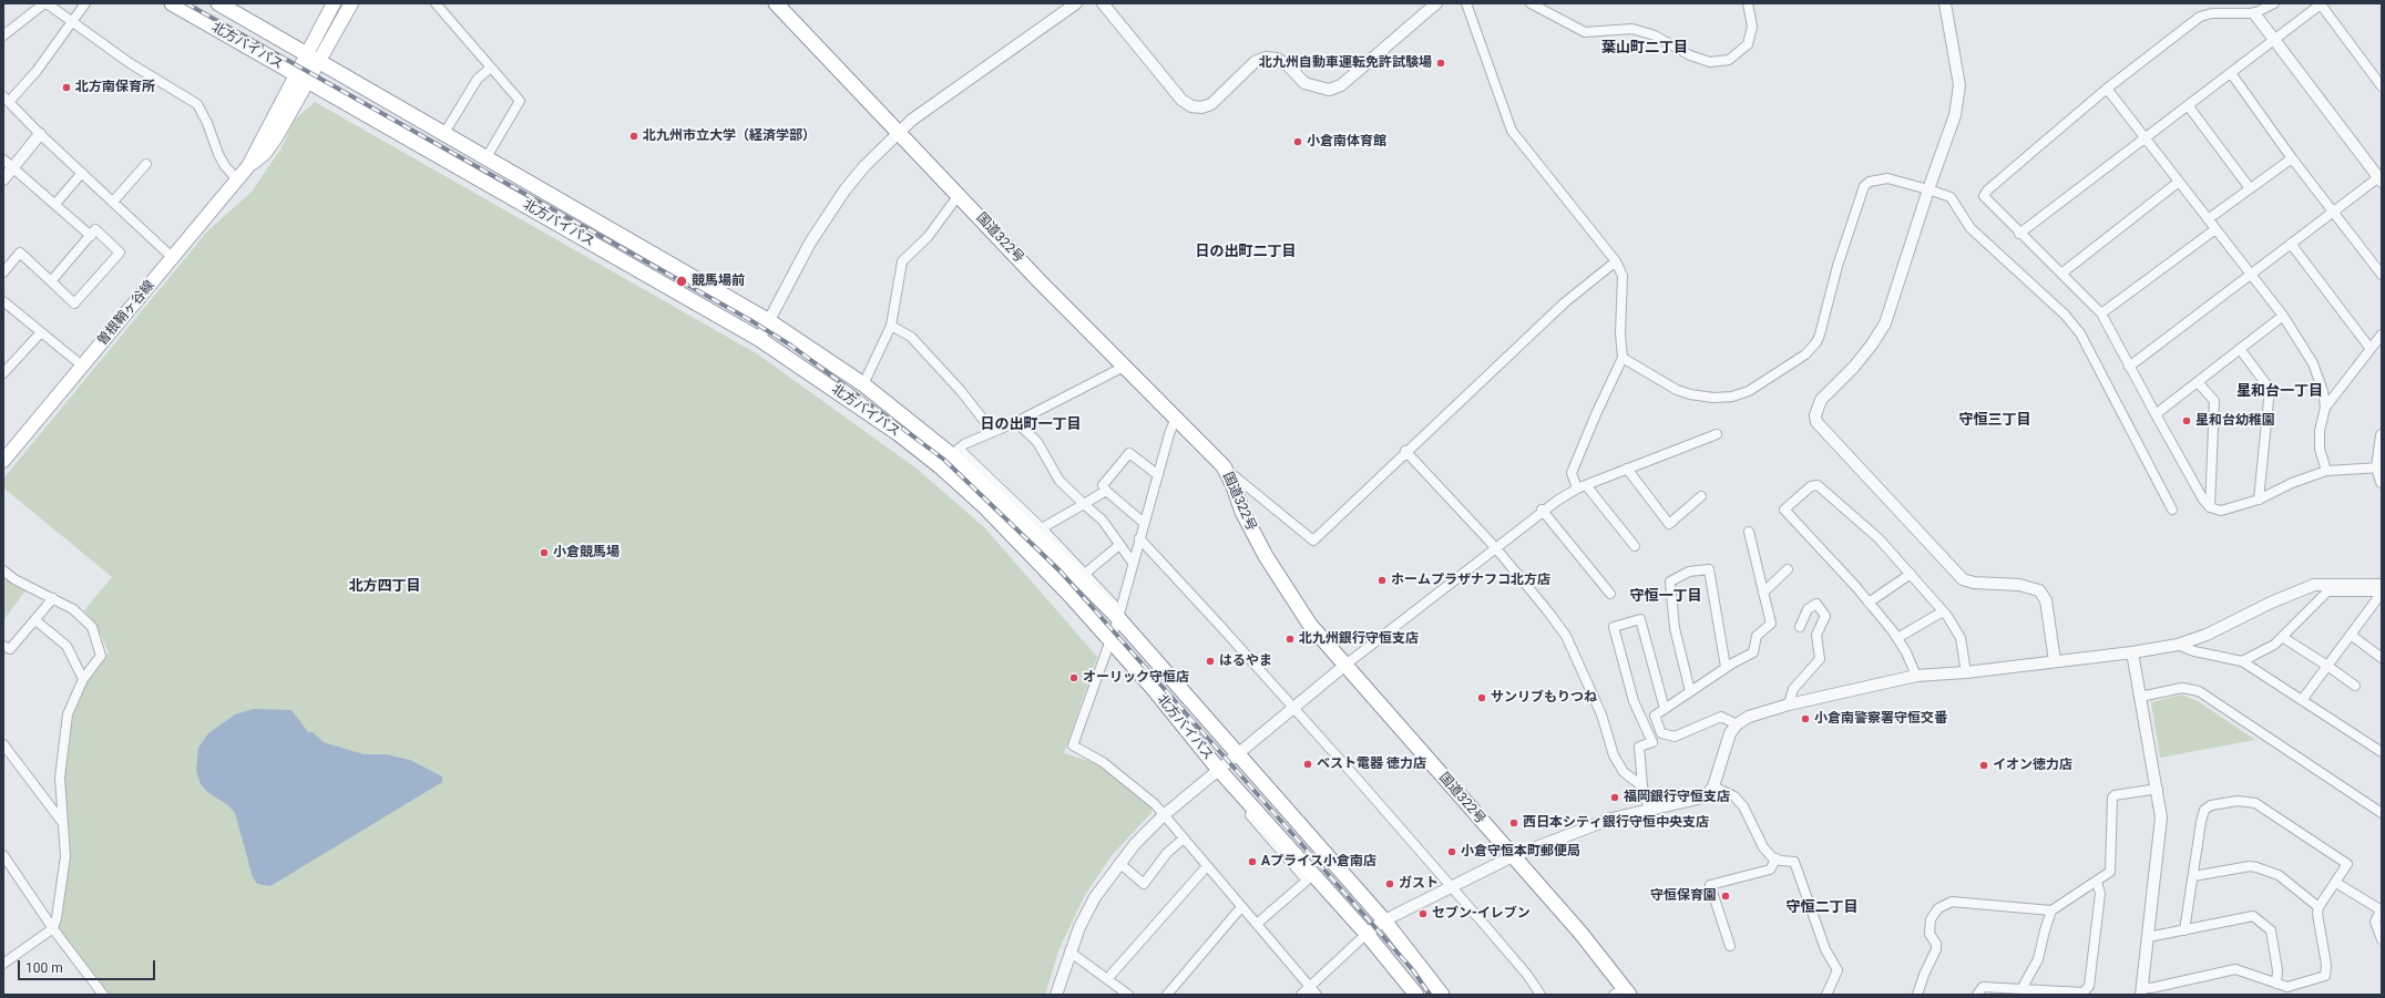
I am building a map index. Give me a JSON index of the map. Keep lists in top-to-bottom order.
{
  "streets": {
    "highway": ["北方バイパス", "国道322号"],
    "main road": ["曽根鞘ヶ谷線"]
  },
  "crossings": [
    ["北方バイパス", "曽根鞘ヶ谷線"]
  ],
  "districts": [
    "葉山町二丁目",
    "日の出町二丁目",
    "星和台一丁目",
    "守恒三丁目",
    "日の出町一丁目",
    "北方四丁目",
    "守恒一丁目",
    "守恒二丁目"
  ],
  "places": [
    "北九州自動車運転免許試験場",
    "北方南保育所",
    "北九州市立大学（経済学部）",
    "小倉南体育館",
    "競馬場前",
    "星和台幼稚園",
    "小倉競馬場",
    "ホームプラザナフコ北方店",
    "北九州銀行守恒支店",
    "はるやま",
    "オーリック守恒店",
    "サンリブもりつね",
    "小倉南警察署守恒交番",
    "ベスト電器 徳力店",
    "イオン徳力店",
    "福岡銀行守恒支店",
    "西日本シティ銀行守恒中央支店",
    "小倉守恒本町郵便局",
    "Aプライス小倉南店",
    "ガスト",
    "守恒保育園",
    "セブン-イレブン"
  ],
  "scale_bar": "100 m"
}
